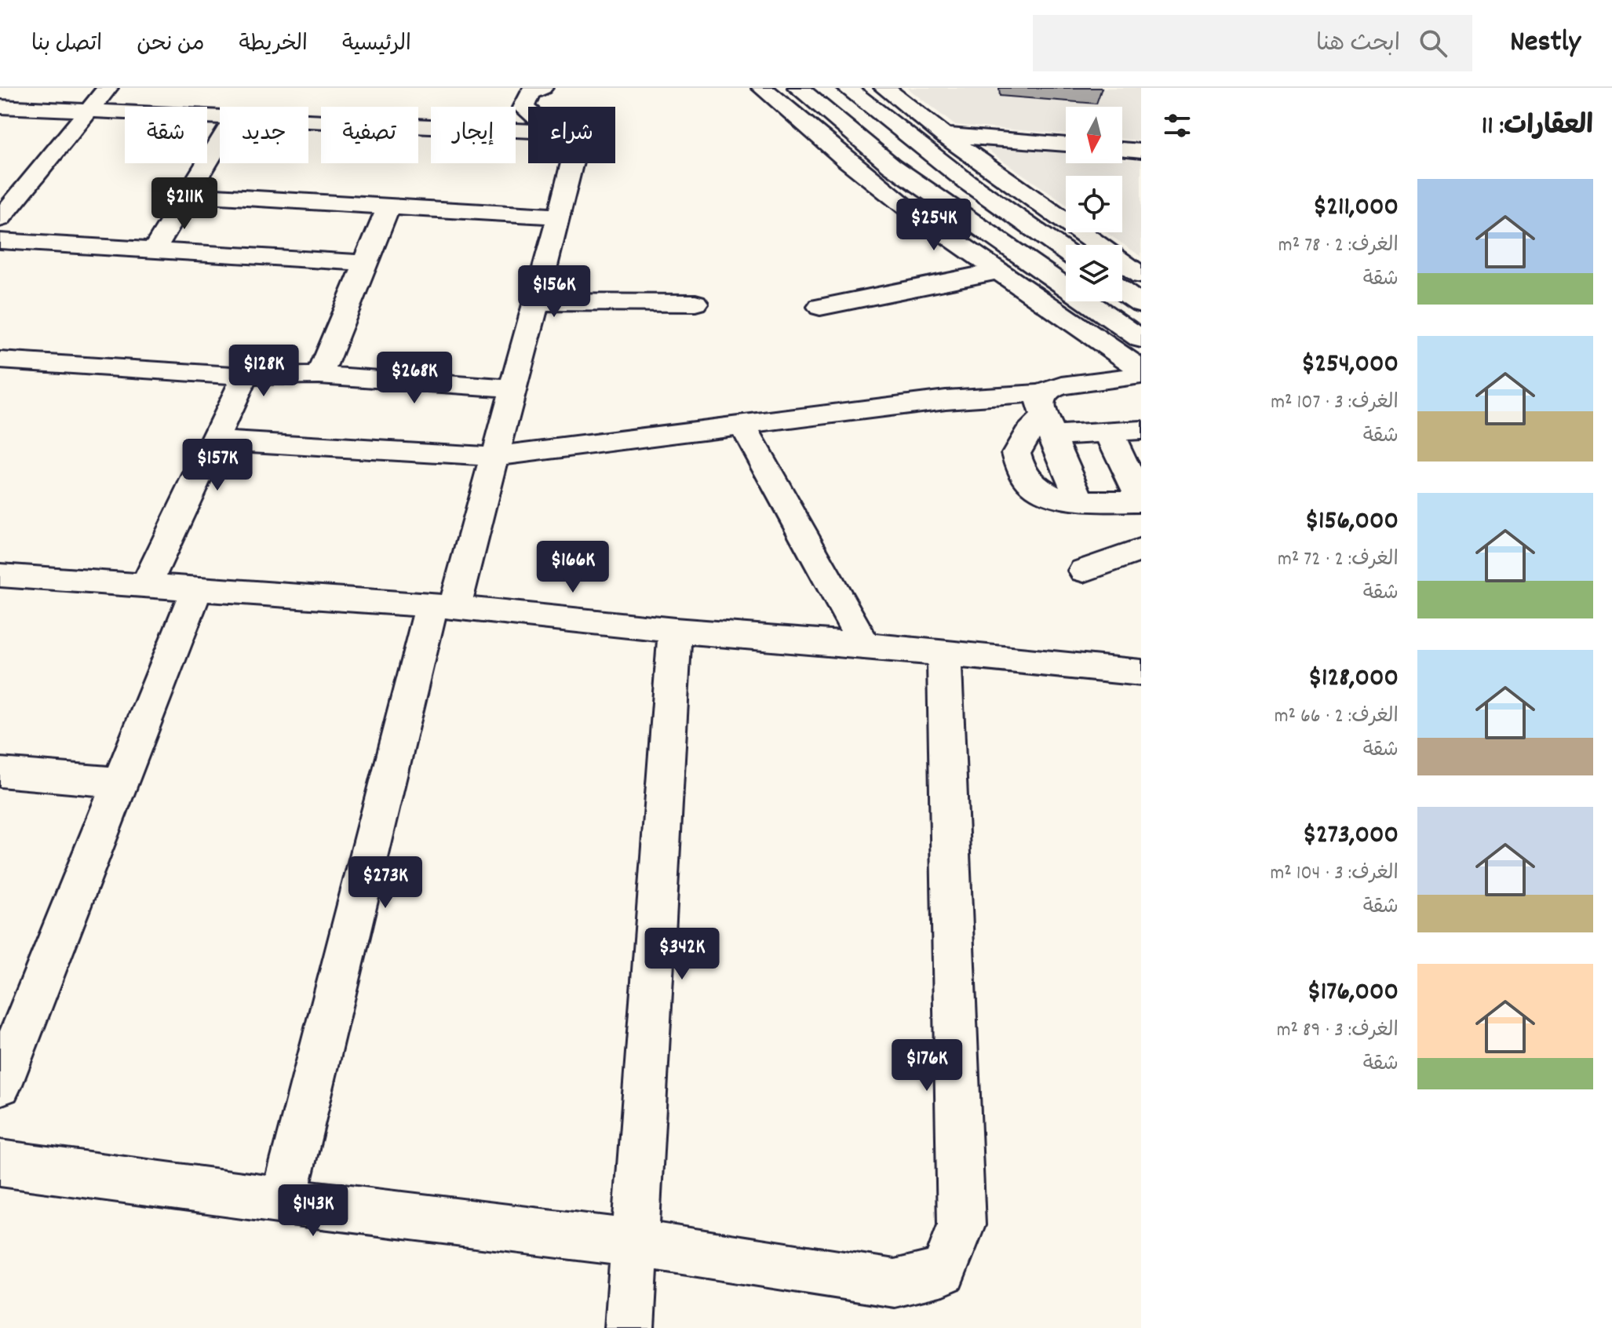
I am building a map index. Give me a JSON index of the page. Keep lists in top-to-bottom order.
{
  "north": "bottom",
  "page": {
    "header": "Nestly",
    "search": "ابحث هنا",
    "nav": [
      "الرئيسية",
      "الخريطة",
      "من نحن",
      "اتصل بنا"
    ],
    "heading": "العقارات: 11",
    "chip": [
      "شراء",
      "إيجار",
      "تصفية",
      "جديد",
      "شقة"
    ],
    "list": [
      {
        "name": "$211,000",
        "note": "الغرف: 2 · 78 m² · شقة"
      },
      {
        "name": "$254,000",
        "note": "الغرف: 3 · 107 m² · شقة"
      },
      {
        "name": "$156,000",
        "note": "الغرف: 2 · 72 m² · شقة"
      },
      {
        "name": "$128,000",
        "note": "الغرف: 2 · 66 m² · شقة"
      },
      {
        "name": "$273,000",
        "note": "الغرف: 3 · 104 m² · شقة"
      },
      {
        "name": "$176,000",
        "note": "الغرف: 3 · 89 m² · شقة"
      }
    ],
    "price": [
      "$211K",
      "$254K",
      "$156K",
      "$128K",
      "$268K",
      "$157K",
      "$166K",
      "$273K",
      "$342K",
      "$176K",
      "$143K"
    ]
  }
}
